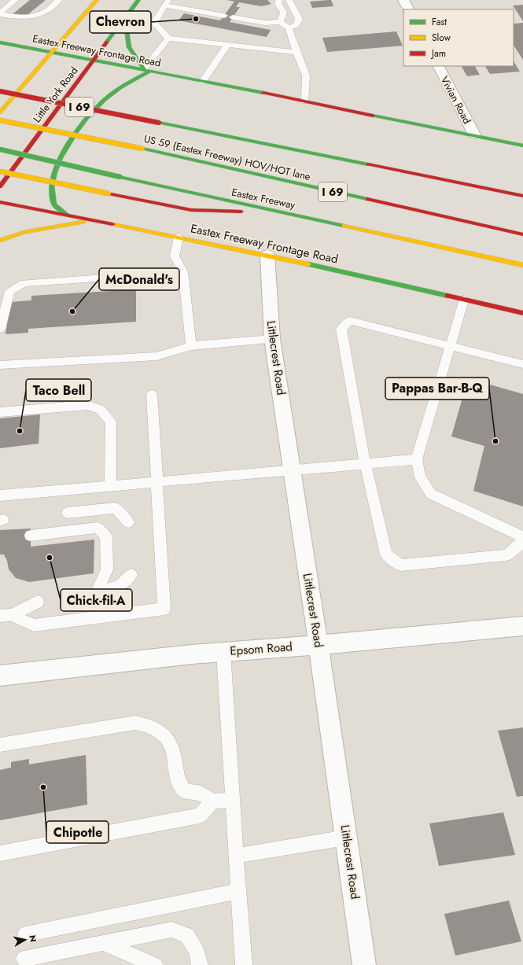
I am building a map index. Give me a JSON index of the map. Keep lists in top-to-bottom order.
{
  "streets": {
    "main road": [
      "Eastex Freeway Frontage Road",
      "Little York Road",
      "I 69",
      "US 59 (Eastex Freeway) HOV/HOT lane",
      "Eastex Freeway"
    ],
    "street": ["Vivian Road", "Littlecrest Road", "Epsom Road"]
  },
  "crossings": [
    ["Eastex Freeway Frontage Road", "Little York Road"],
    ["Eastex Freeway Frontage Road", "Vivian Road"],
    ["Eastex Freeway Frontage Road", "Littlecrest Road"],
    ["Littlecrest Road", "Epsom Road"]
  ],
  "places": [
    "Chevron",
    "McDonald's",
    "Taco Bell",
    "Pappas Bar-B-Q",
    "Chick-fil-A",
    "Chipotle"
  ],
  "legend": ["Fast", "Slow", "Jam"],
  "north": "right"
}
